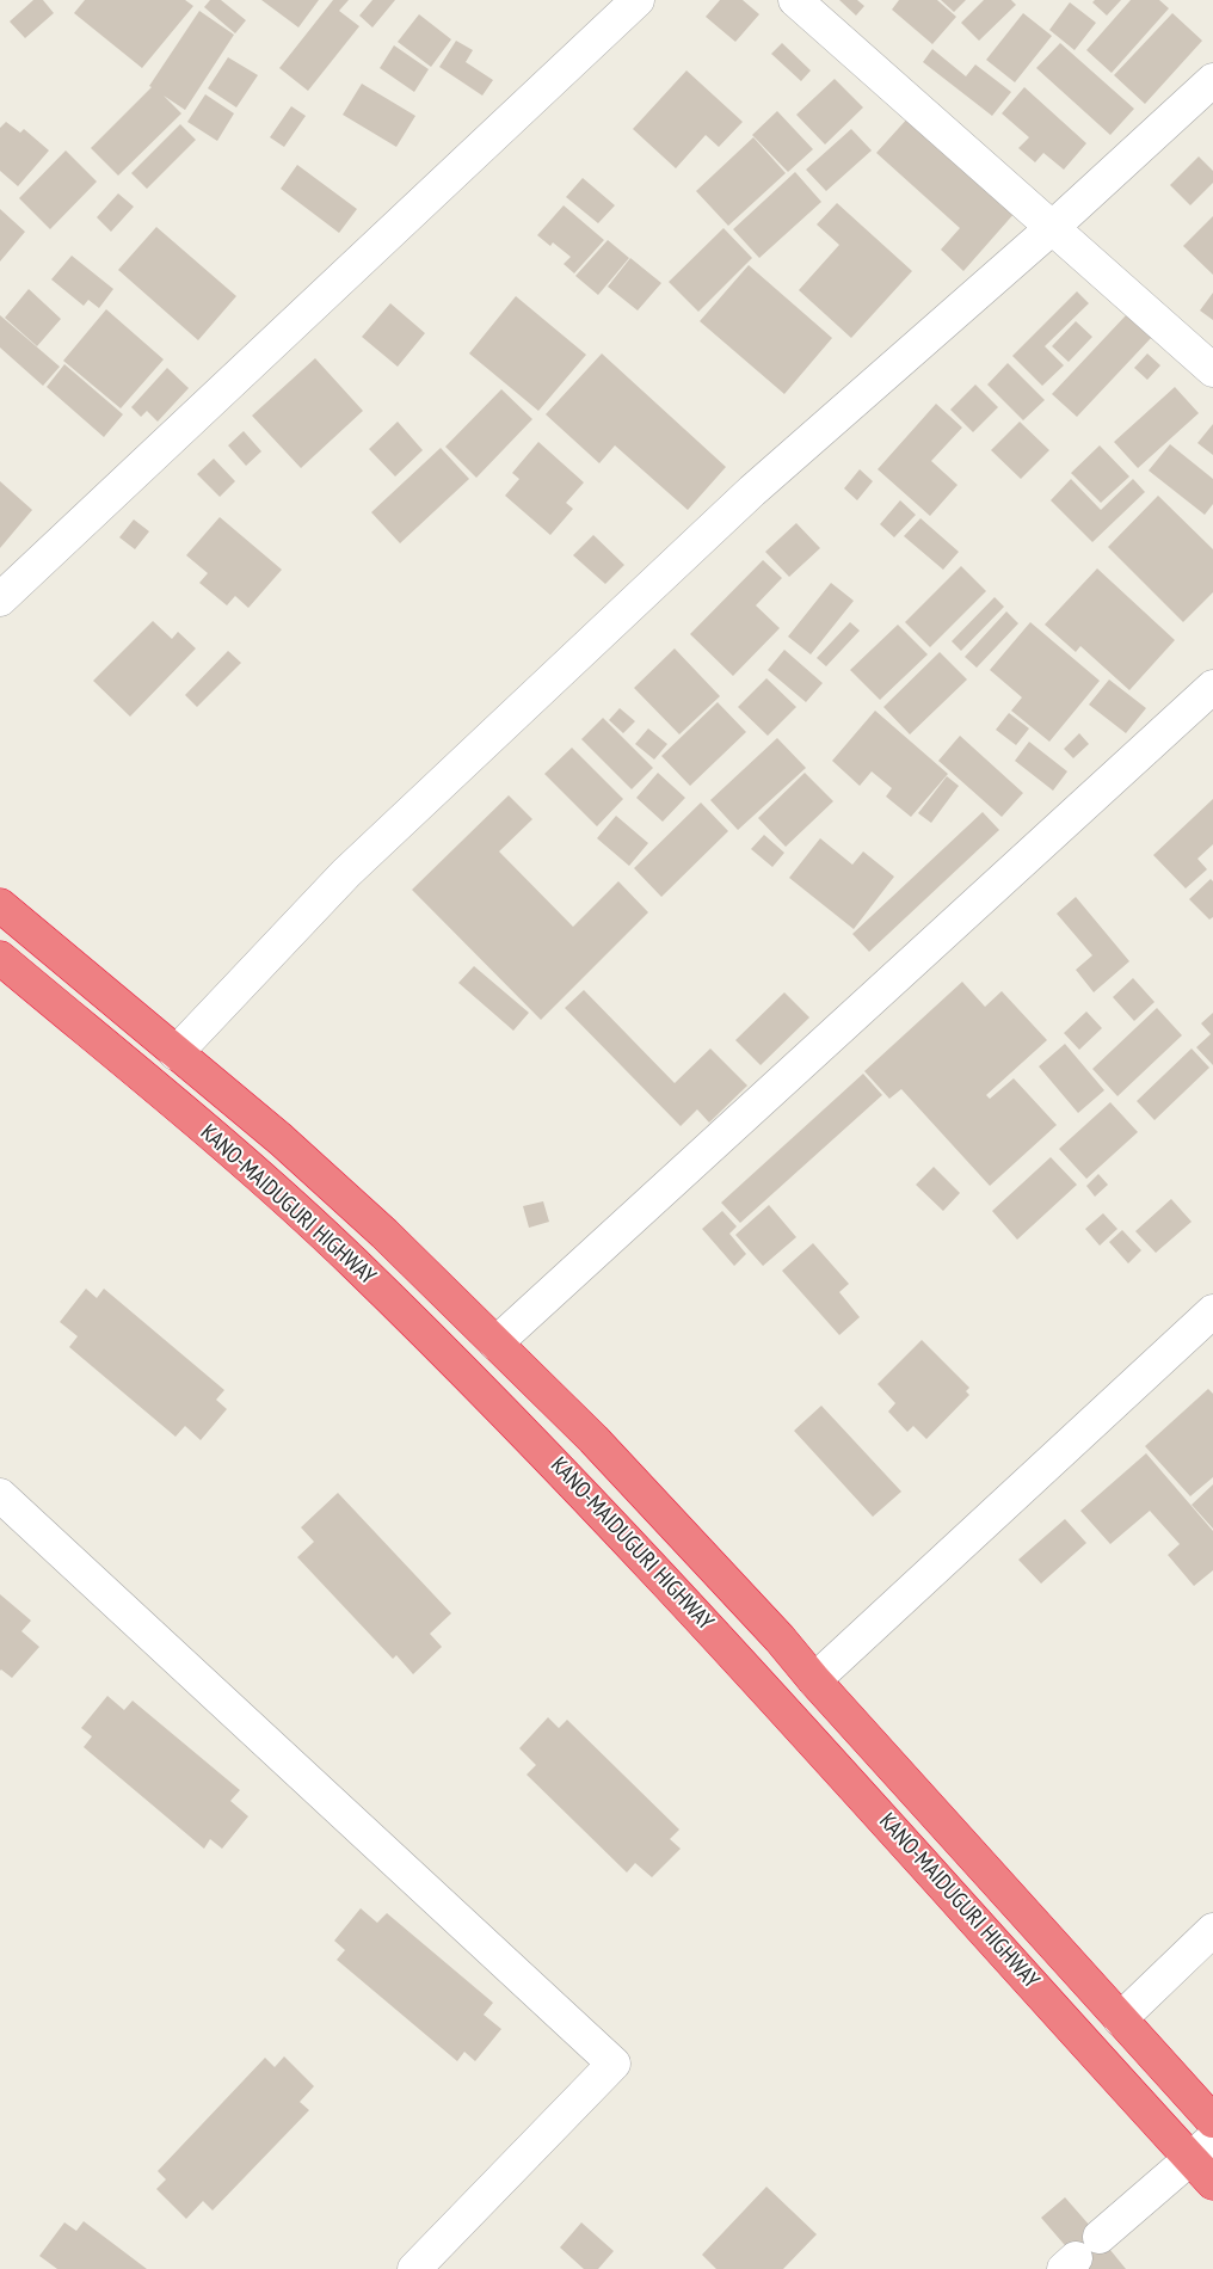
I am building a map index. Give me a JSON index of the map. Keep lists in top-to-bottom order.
{
  "streets": {
    "highway": ["KANO-MAIDUGURI HIGHWAY"]
  }
}
